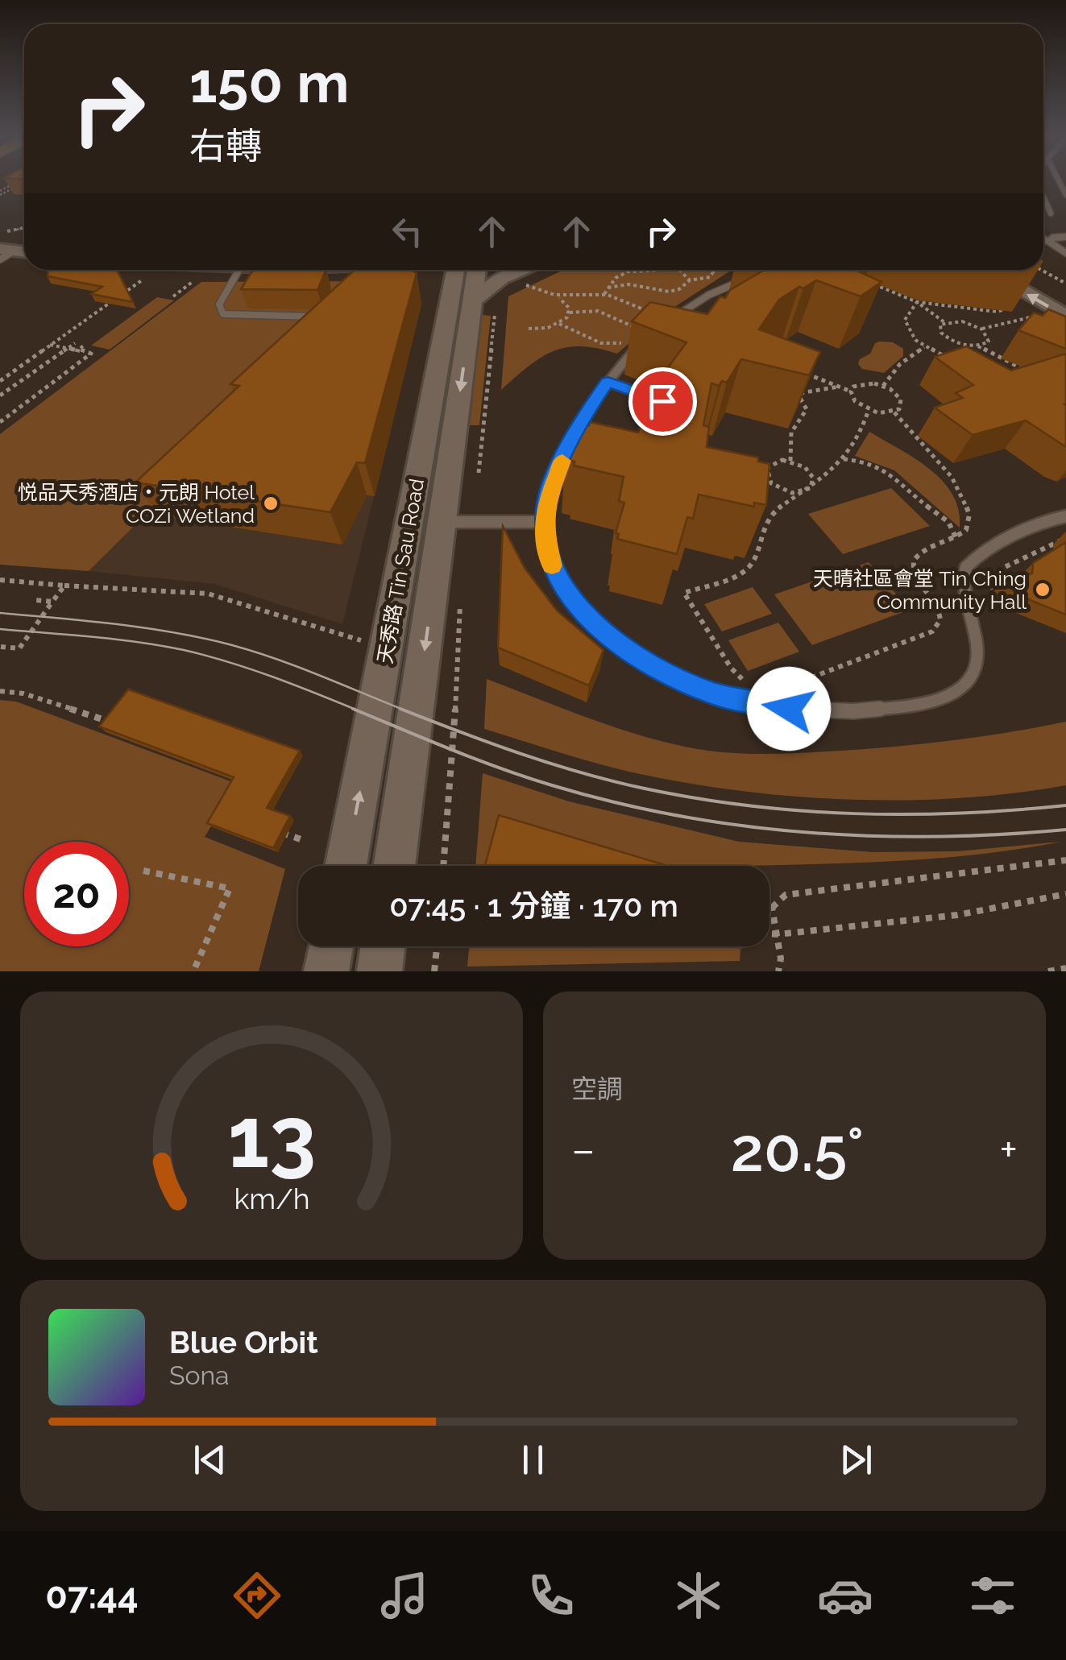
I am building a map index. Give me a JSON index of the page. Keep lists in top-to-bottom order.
{
  "streets": {
    "street": ["天秀路 Tin Sau Road"]
  },
  "places": ["悦品天秀酒店‧元朗 Hotel COZi Wetland", "天晴社區會堂 Tin Ching Community Hall"],
  "page": {
    "turn": ["150 m", "右轉"],
    "limit": "20",
    "trip": "07:45 · 1 分鐘 · 170 m",
    "tile": "空調",
    "heat": ["−", "20.5°", "+"],
    "song": ["Blue Orbit", "Sona"],
    "tabs": "07:44",
    "gauge": ["13", "km/h"]
  }
}
